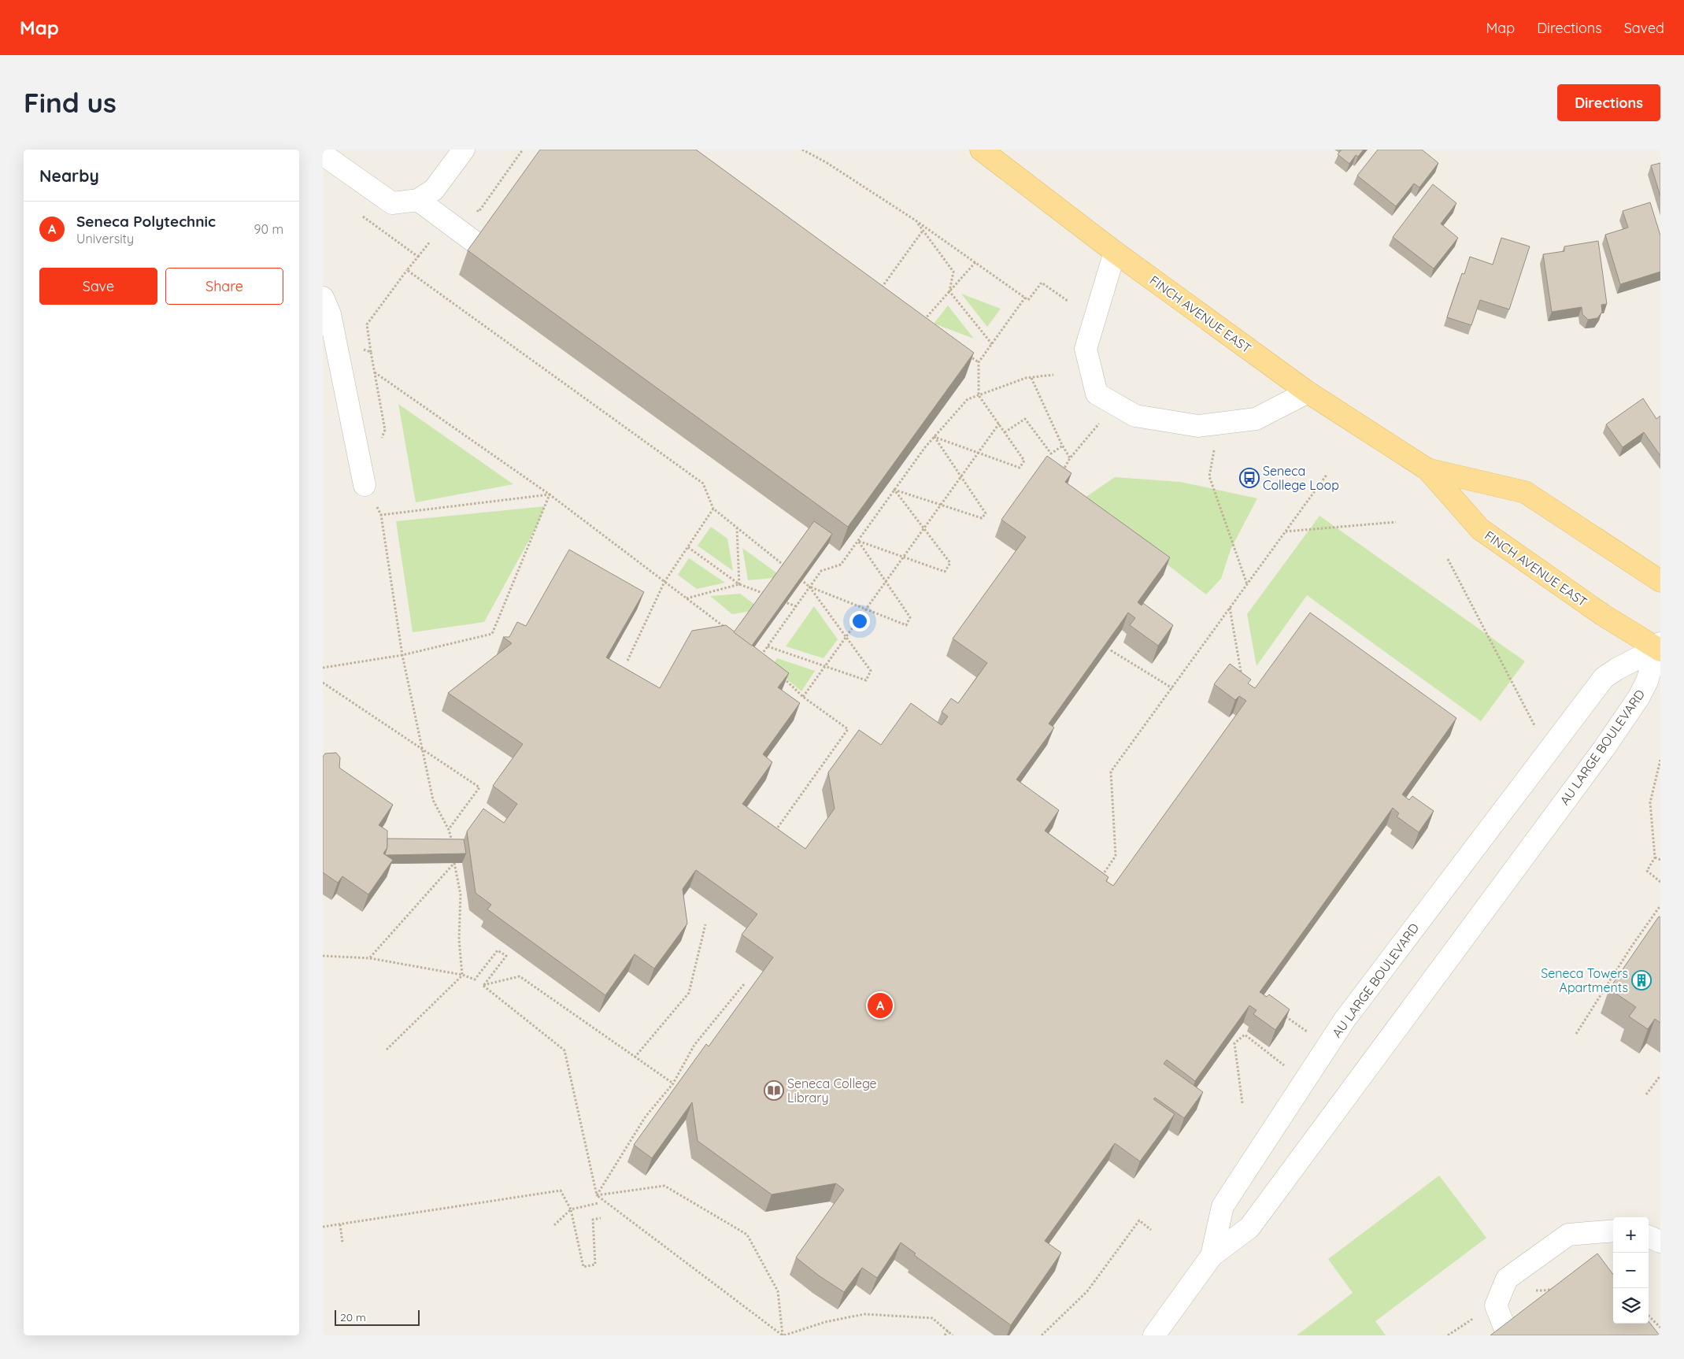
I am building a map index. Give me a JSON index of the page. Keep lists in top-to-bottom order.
{
  "streets": {
    "main road": ["FINCH AVENUE EAST"],
    "street": ["AU LARGE BOULEVARD"]
  },
  "crossings": [
    ["FINCH AVENUE EAST", "AU LARGE BOULEVARD"]
  ],
  "places": {
    "bus stop": ["Seneca College Loop"],
    "building": ["Seneca Towers Apartments"],
    "library": ["Seneca College Library"]
  },
  "scale_bar": "20 m",
  "page": {
    "header": "Map",
    "nav": ["Map", "Directions", "Saved"],
    "buttons": [
      "Directions",
      ["Save", "Share"]
    ],
    "title": "Find us",
    "heading": "Nearby",
    "list": [
      {
        "mark": "A",
        "name": "Seneca Polytechnic",
        "note": "University",
        "value": "90 m"
      }
    ],
    "pins": "A",
    "map_buttons": ["+", "−"],
    "scale": "20 m"
  }
}
